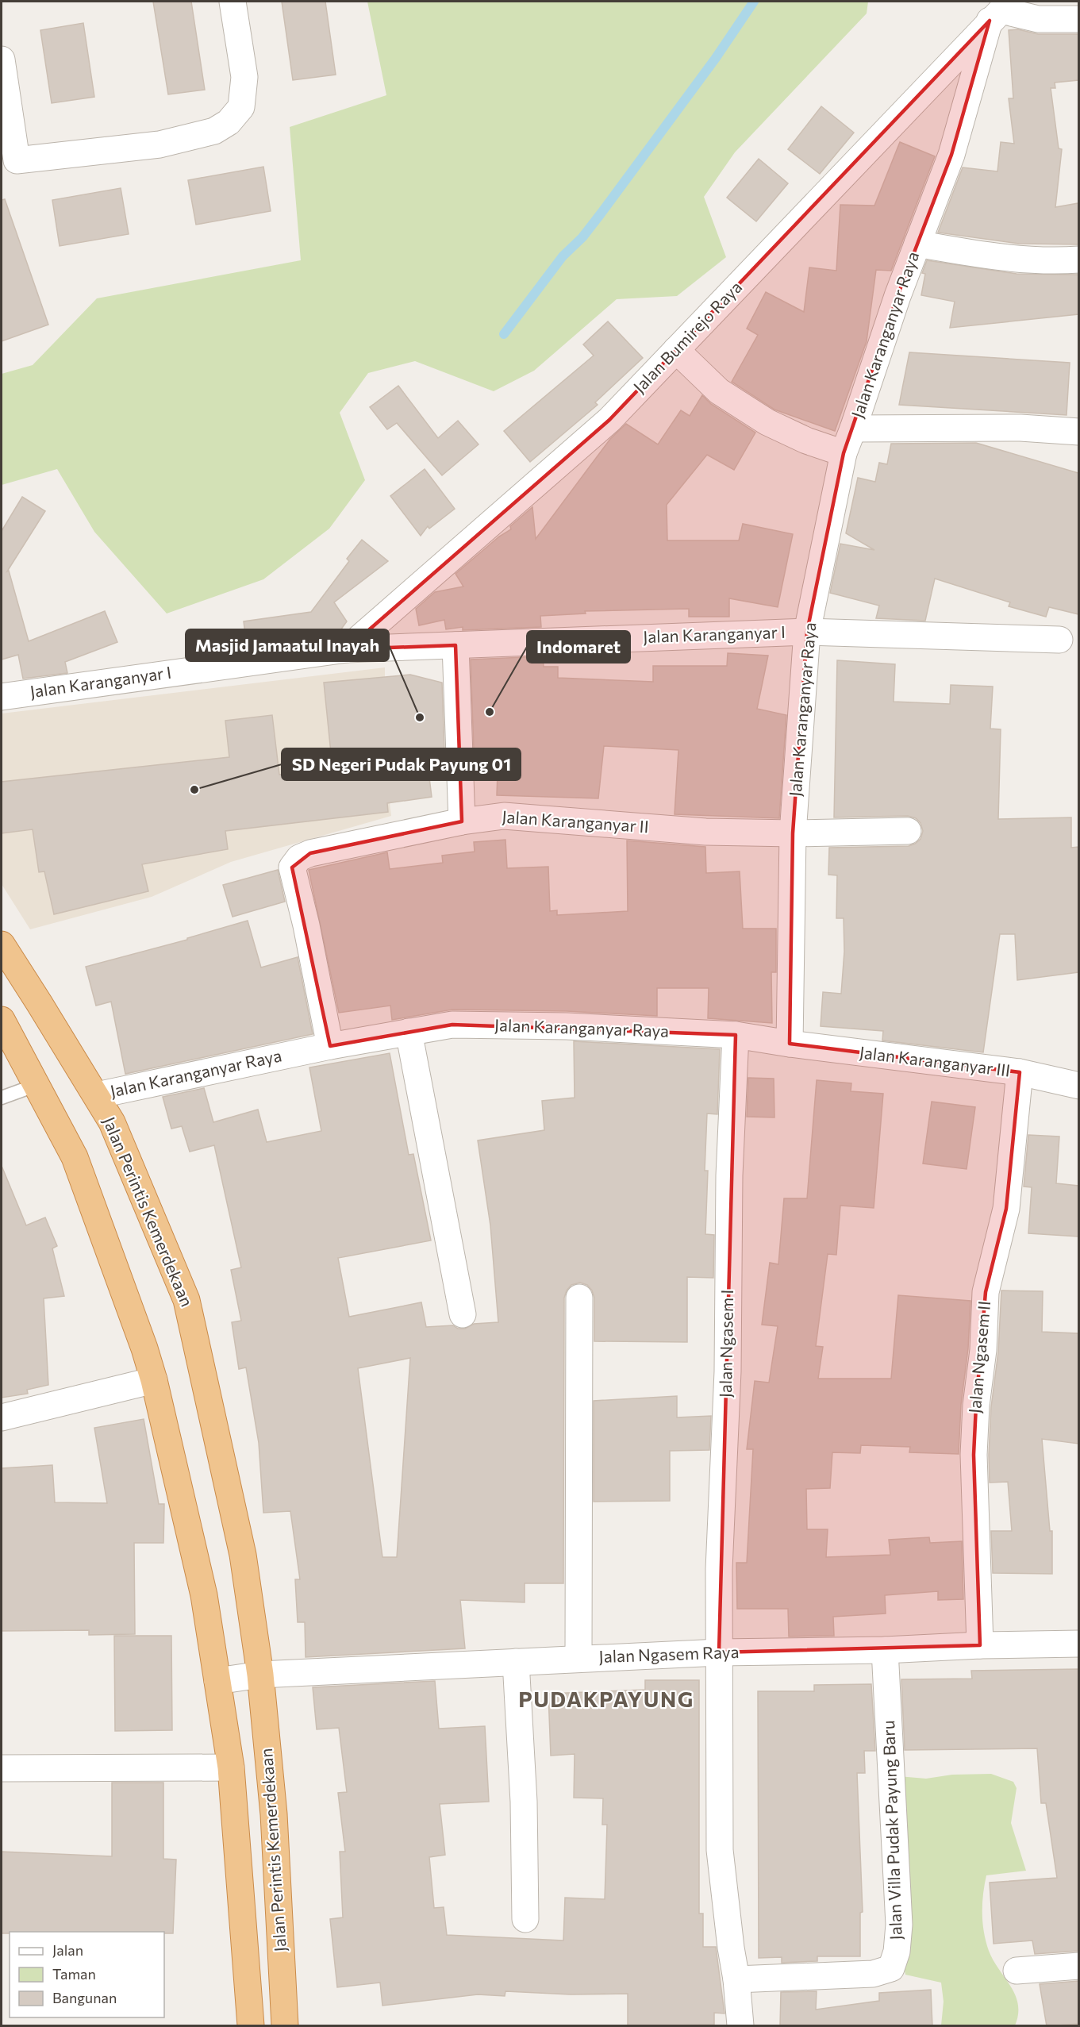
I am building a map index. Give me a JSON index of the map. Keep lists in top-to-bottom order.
{
  "streets": {
    "highway": ["Jalan Perintis Kemerdekaan"],
    "street": [
      "Jalan Karanganyar Raya",
      "Jalan Bumirejo Raya",
      "Jalan Karanganyar I",
      "Jalan Karanganyar II",
      "Jalan Karanganyar III",
      "Jalan Ngasem I",
      "Jalan Ngasem II",
      "Jalan Ngasem Raya",
      "Jalan Villa Pudak Payung Baru"
    ]
  },
  "crossings": [
    ["Jalan Karanganyar Raya", "Jalan Bumirejo Raya"],
    ["Jalan Karanganyar Raya", "Jalan Karanganyar I"],
    ["Jalan Karanganyar Raya", "Jalan Karanganyar II"],
    ["Jalan Karanganyar Raya", "Jalan Karanganyar III"],
    ["Jalan Karanganyar Raya", "Jalan Perintis Kemerdekaan"],
    ["Jalan Karanganyar Raya", "Jalan Ngasem I"],
    ["Jalan Bumirejo Raya", "Jalan Karanganyar I"],
    ["Jalan Karanganyar III", "Jalan Ngasem II"],
    ["Jalan Perintis Kemerdekaan", "Jalan Ngasem Raya"],
    ["Jalan Ngasem I", "Jalan Ngasem Raya"],
    ["Jalan Ngasem II", "Jalan Ngasem Raya"],
    ["Jalan Ngasem Raya", "Jalan Villa Pudak Payung Baru"]
  ],
  "districts": ["PUDAKPAYUNG"],
  "places": ["Indomaret", "Masjid Jamaatul Inayah", "SD Negeri Pudak Payung 01"],
  "legend": ["Jalan", "Taman", "Bangunan"]
}
